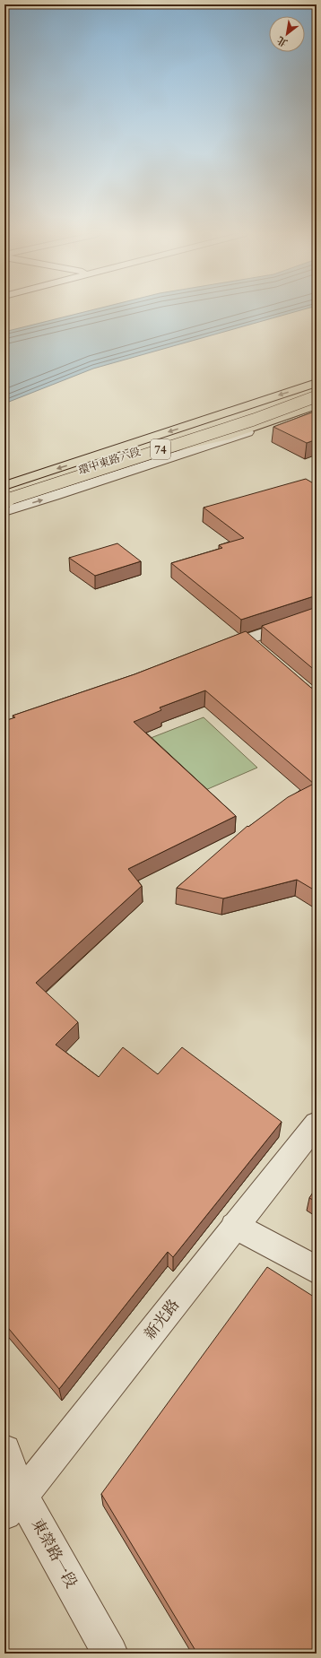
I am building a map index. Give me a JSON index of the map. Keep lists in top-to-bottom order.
{
  "streets": {
    "highway": ["74"],
    "street": ["環中東路六段", "新光路", "東榮路一段"]
  },
  "crossings": [
    ["新光路", "東榮路一段"]
  ],
  "north": "bottom left"
}
